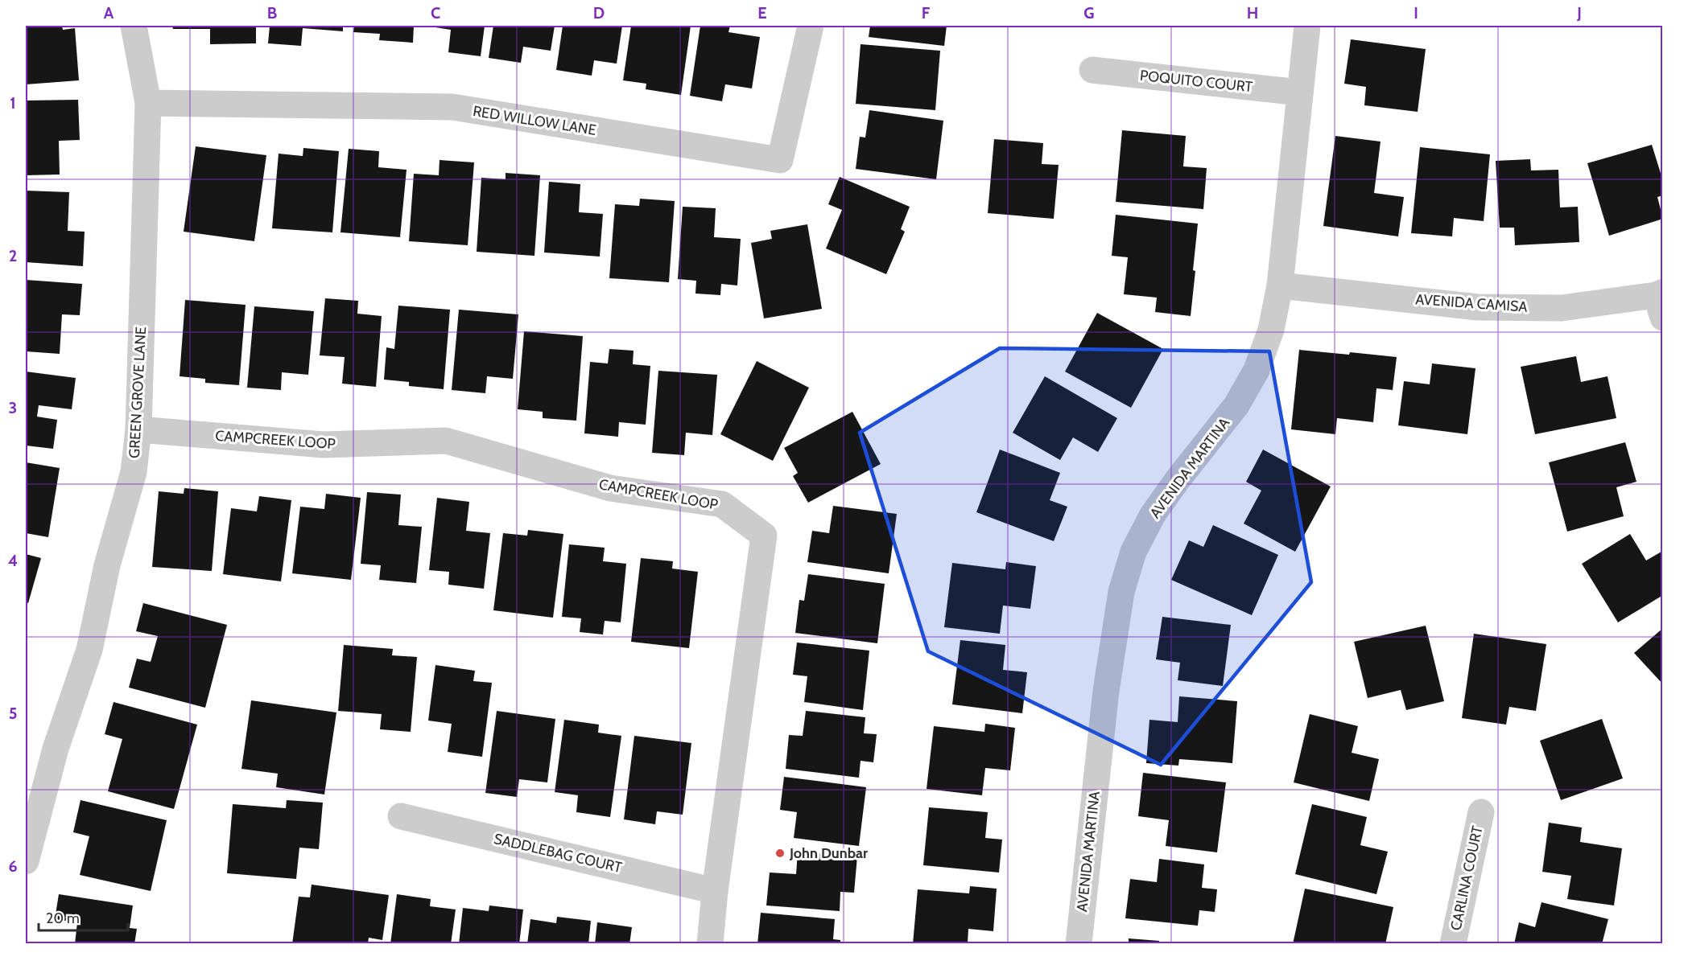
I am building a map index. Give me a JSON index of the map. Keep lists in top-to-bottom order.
{
  "streets": {
    "street": [
      "POQUITO COURT",
      "RED WILLOW LANE",
      "AVENIDA CAMISA",
      "GREEN GROVE LANE",
      "CAMPCREEK LOOP",
      "AVENIDA MARTINA",
      "SADDLEBAG COURT",
      "CARLINA COURT"
    ]
  },
  "crossings": [
    ["POQUITO COURT", "AVENIDA MARTINA"],
    ["RED WILLOW LANE", "GREEN GROVE LANE"],
    ["AVENIDA CAMISA", "AVENIDA MARTINA"],
    ["GREEN GROVE LANE", "CAMPCREEK LOOP"],
    ["CAMPCREEK LOOP", "SADDLEBAG COURT"]
  ],
  "places": ["John Dunbar"],
  "scale_bar": "20 m",
  "grid": {
    "columns": [
      "A",
      "B",
      "C",
      "D",
      "E",
      "F",
      "G",
      "H",
      "I",
      "J"
    ],
    "rows": [
      "1",
      "2",
      "3",
      "4",
      "5",
      "6"
    ]
  }
}
